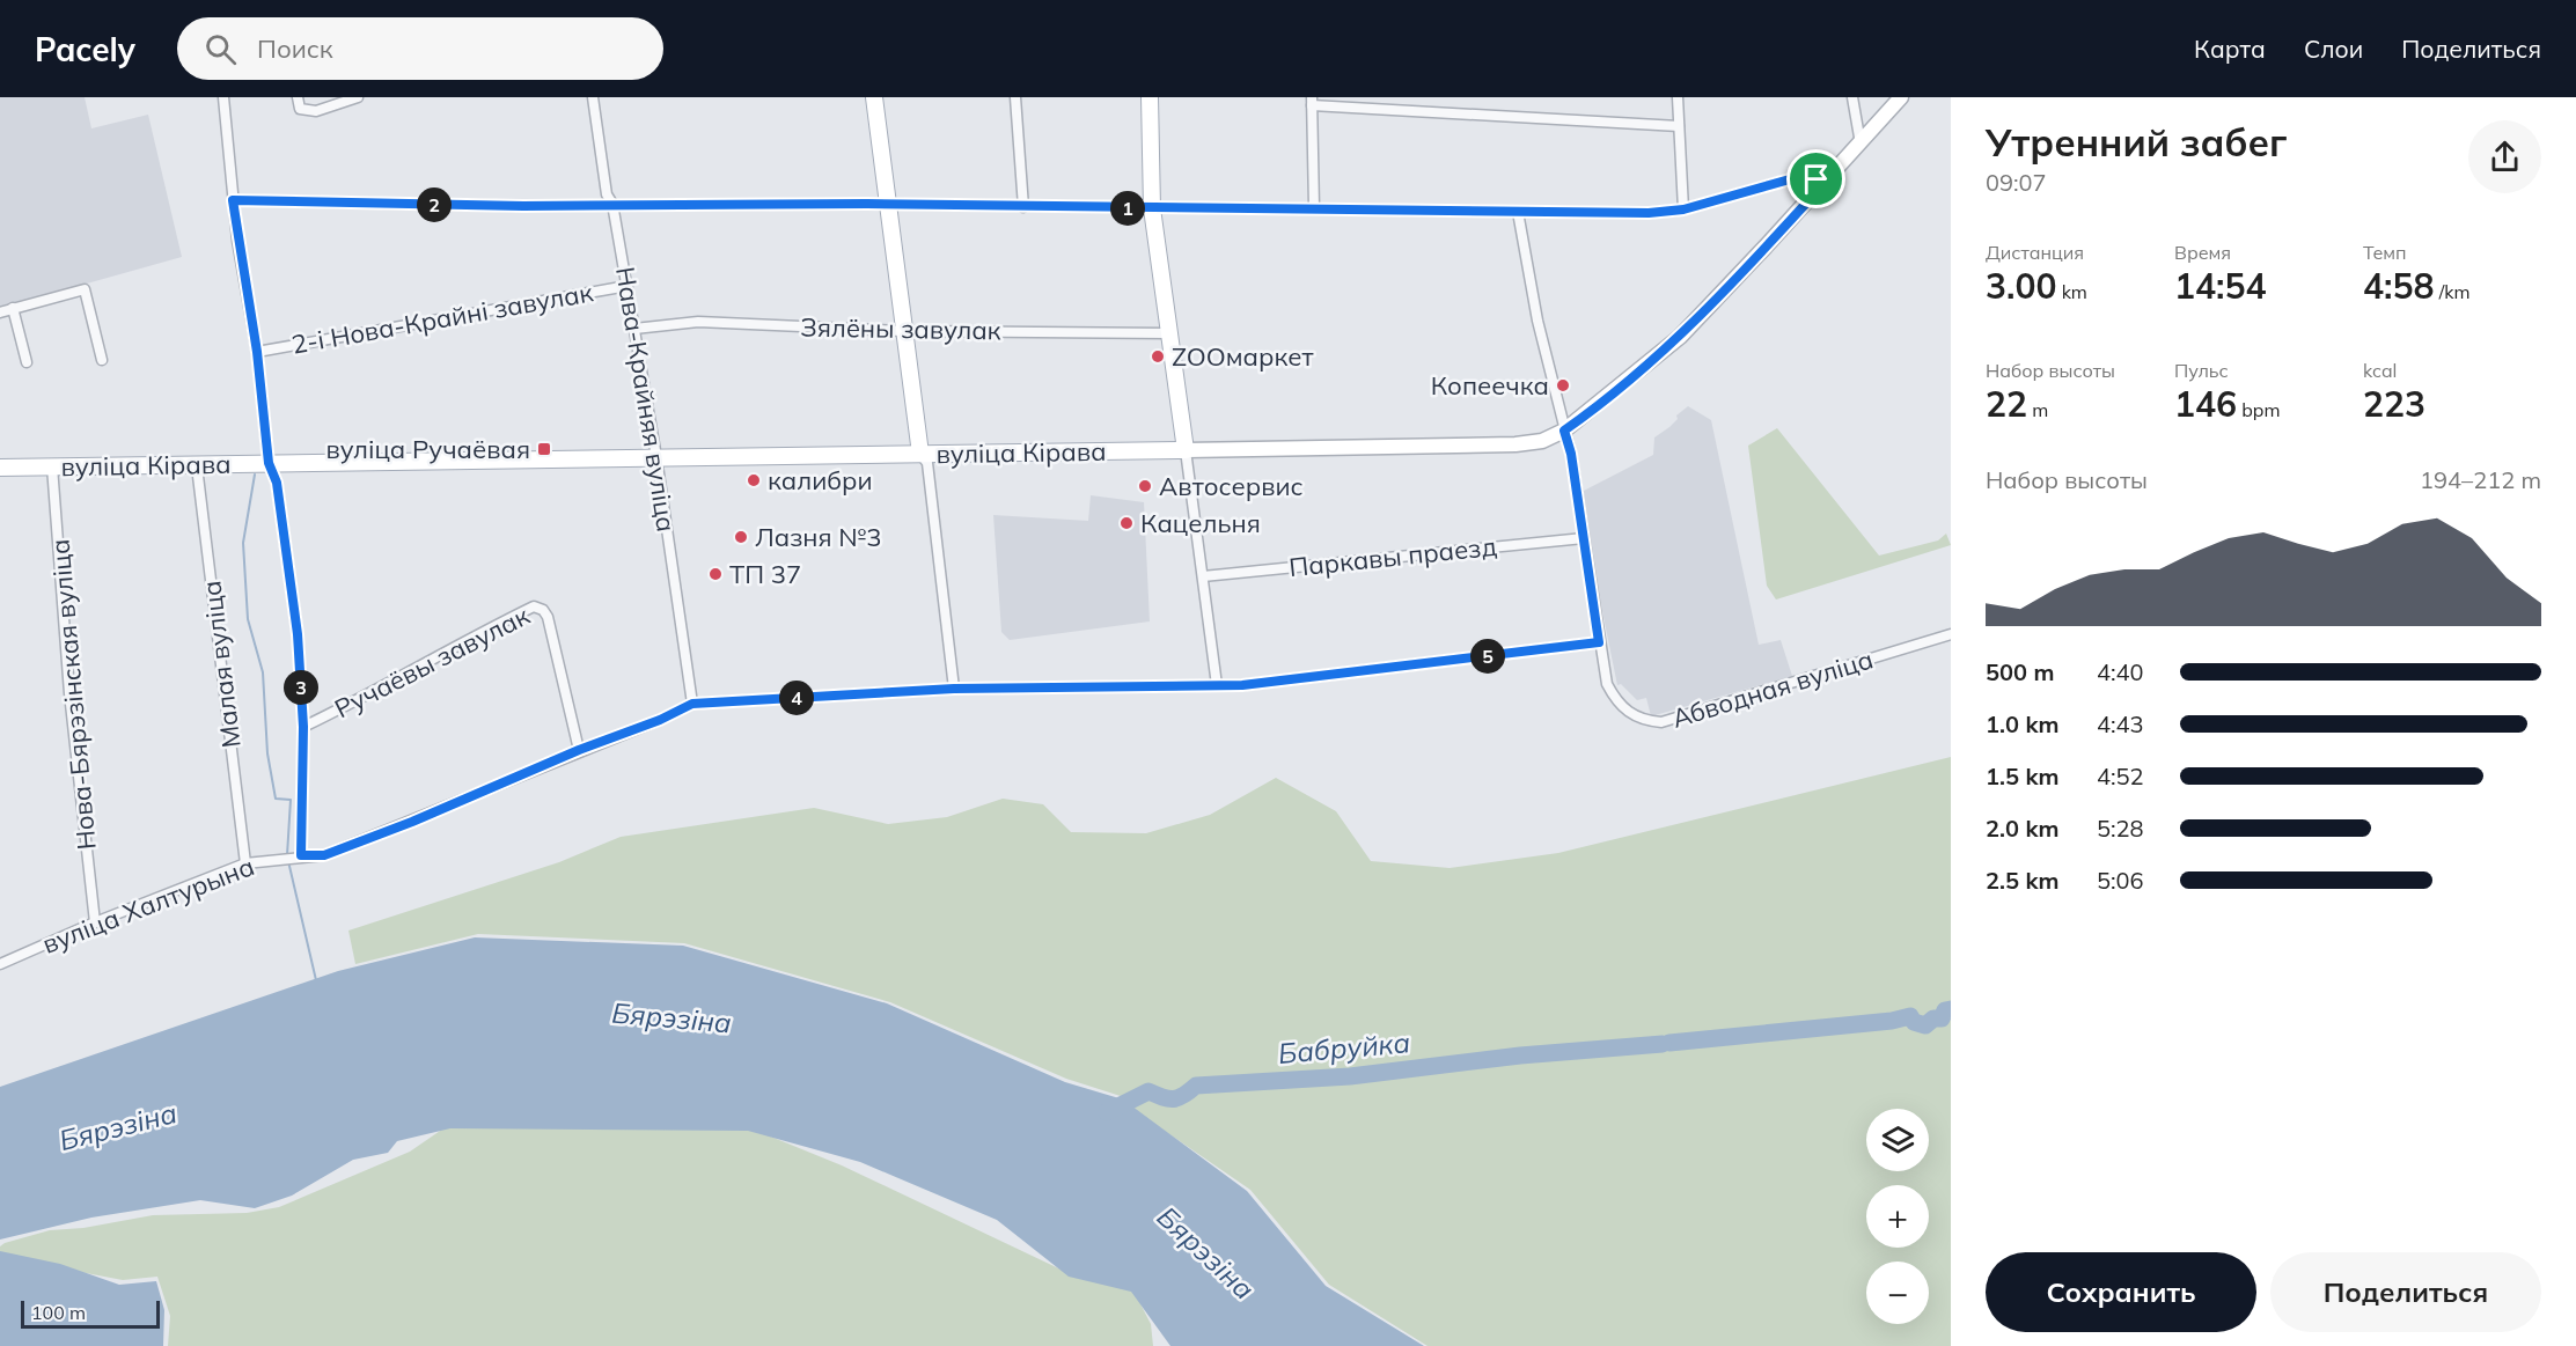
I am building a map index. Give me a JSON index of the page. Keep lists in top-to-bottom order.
{
  "streets": {
    "main road": ["вуліца Кірава"],
    "street": [
      "2-і Нова-Крайні завулак",
      "Зялёны завулак",
      "Нава-Крайняя вуліца",
      "Паркавы праезд",
      "Ручаёвы завулак",
      "Малая вуліца",
      "Абводная вуліца",
      "Нова-Бярэзінская вуліца",
      "вуліца Халтурына"
    ]
  },
  "crossings": [
    ["2-і Нова-Крайні завулак", "Нава-Крайняя вуліца"],
    ["Зялёны завулак", "Нава-Крайняя вуліца"],
    ["Нава-Крайняя вуліца", "вуліца Кірава"],
    ["Нава-Крайняя вуліца", "вуліца Халтурына"],
    ["вуліца Кірава", "Малая вуліца"],
    ["вуліца Кірава", "Нова-Бярэзінская вуліца"],
    ["Ручаёвы завулак", "вуліца Халтурына"],
    ["Малая вуліца", "вуліца Халтурына"],
    ["Абводная вуліца", "вуліца Халтурына"],
    ["Нова-Бярэзінская вуліца", "вуліца Халтурына"]
  ],
  "water": ["Бярэзіна", "Бабруйка"],
  "places": {
    "other": [
      "ZOOмаркет",
      "Копеечка",
      "калибри",
      "Автосервис",
      "Кацельня",
      "Лазня №3",
      "ТП 37"
    ],
    "transit": ["вуліца Ручаёвая"]
  },
  "scale_bar": "100 m",
  "page": {
    "header": "Pacely",
    "search": "Поиск",
    "nav": ["Карта", "Слои", "Поделиться"],
    "heading": ["Утренний забег", "09:07"],
    "pins": [
      "2",
      "1",
      "5",
      "3",
      "4"
    ],
    "stats": [
      ["Дистанция", "3.00 km"],
      ["Время", "14:54"],
      ["Темп", "4:58 /km"],
      ["Набор высоты", "22 m"],
      ["Пульс", "146 bpm"],
      ["kcal", "223"]
    ],
    "chart": ["Набор высоты", "194–212 m"],
    "list": [
      {
        "name": "500 m",
        "note": "4:40"
      },
      {
        "name": "1.0 km",
        "note": "4:43"
      },
      {
        "name": "1.5 km",
        "note": "4:52"
      },
      {
        "name": "2.0 km",
        "note": "5:28"
      },
      {
        "name": "2.5 km",
        "note": "5:06"
      }
    ],
    "map_buttons": ["+", "−"],
    "buttons": ["Сохранить", "Поделиться"],
    "scale": "100 m"
  }
}
